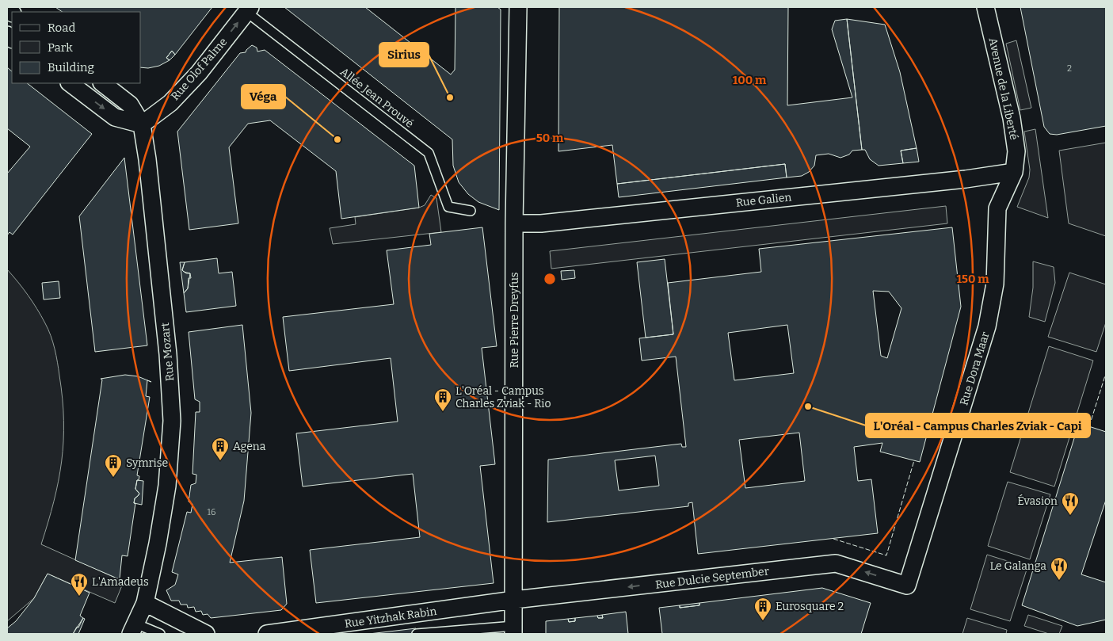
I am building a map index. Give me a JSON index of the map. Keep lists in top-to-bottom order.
{
  "streets": {
    "street": [
      "Rue Olof Palme",
      "Avenue de la Liberté",
      "Rue Galien",
      "Rue Pierre Dreyfus",
      "Rue Mozart",
      "Rue Dora Maar",
      "Rue Dulcie September",
      "Rue Yitzhak Rabin"
    ],
    "lane": ["Allée Jean Prouvé"]
  },
  "crossings": [
    ["Rue Olof Palme", "Allée Jean Prouvé"],
    ["Rue Olof Palme", "Rue Mozart"],
    ["Avenue de la Liberté", "Rue Galien"],
    ["Avenue de la Liberté", "Rue Dora Maar"],
    ["Rue Galien", "Rue Pierre Dreyfus"],
    ["Rue Galien", "Rue Dora Maar"],
    ["Rue Pierre Dreyfus", "Rue Dulcie September"],
    ["Rue Pierre Dreyfus", "Rue Yitzhak Rabin"],
    ["Rue Dora Maar", "Rue Dulcie September"],
    ["Rue Dulcie September", "Rue Yitzhak Rabin"]
  ],
  "one_way": ["Rue Olof Palme", "Rue Dulcie September"],
  "places": {
    "other": ["Sirius", "Véga", "L'Oréal - Campus Charles Zviak - Capi"],
    "building": [
      "L'Oréal - Campus Charles Zviak - Rio",
      "Agena",
      "Symrise",
      "Eurosquare 2"
    ],
    "restaurant": ["Évasion", "Le Galanga", "L'Amadeus"]
  },
  "house_numbers": ["2", "16"],
  "legend": ["Road", "Park", "Building"],
  "rings": ["100 m", "50 m", "150 m"]
}
